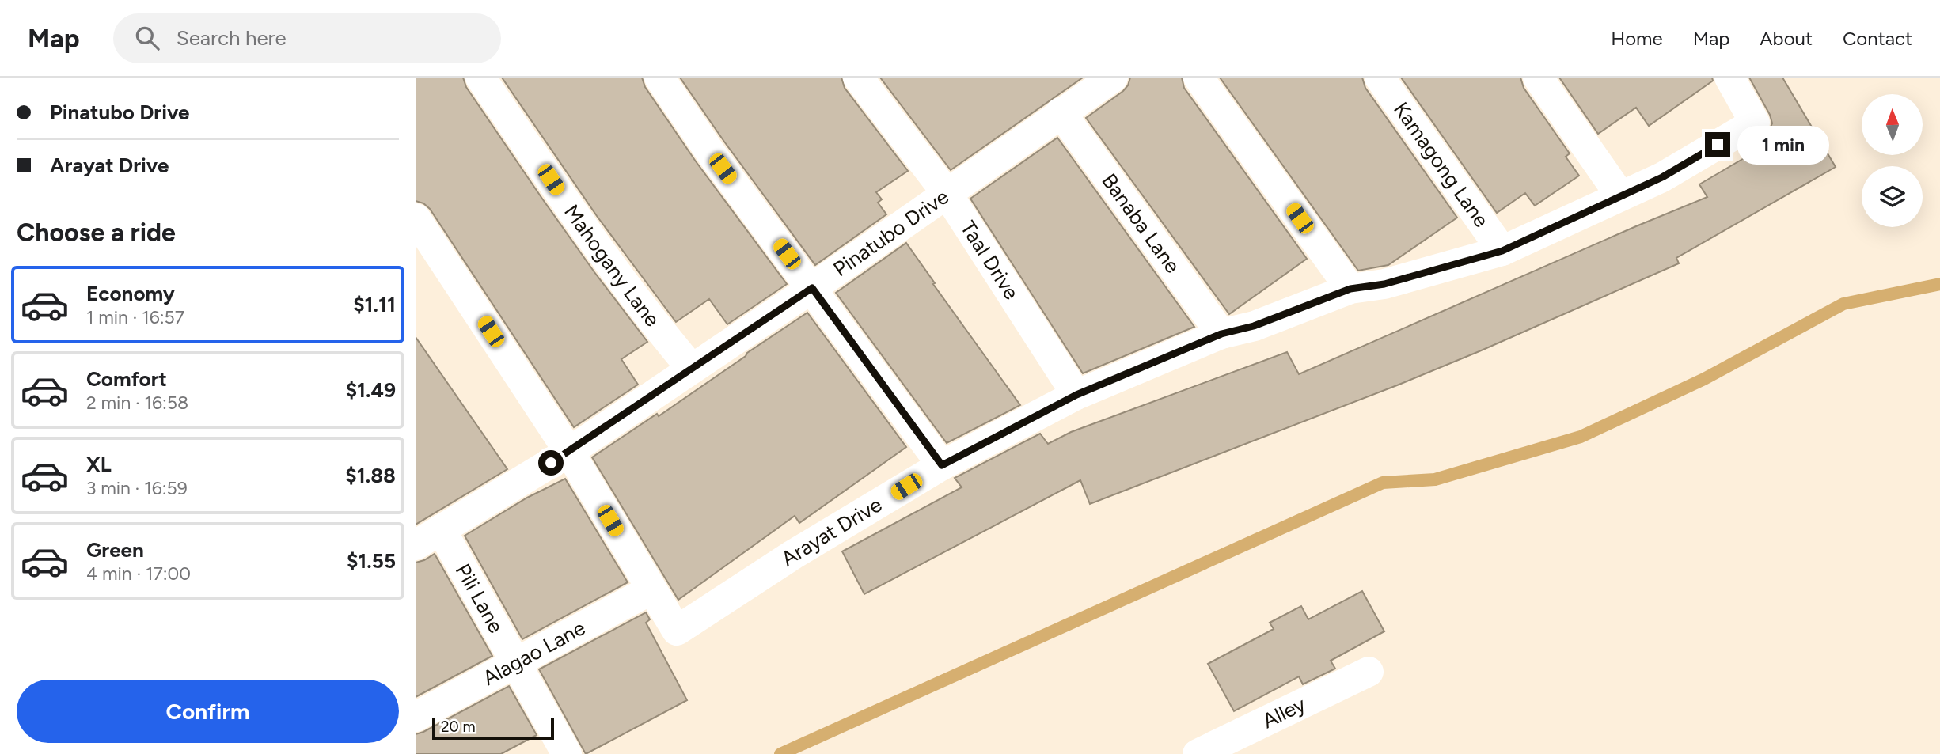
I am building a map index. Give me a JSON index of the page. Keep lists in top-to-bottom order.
{
  "streets": {
    "street": [
      "Kamagong Lane",
      "Banaba Lane",
      "Pinatubo Drive",
      "Taal Drive",
      "Mahogany Lane",
      "Arayat Drive",
      "Pili Lane",
      "Alagao Lane",
      "Alley"
    ]
  },
  "crossings": [
    ["Kamagong Lane", "Arayat Drive"],
    ["Banaba Lane", "Pinatubo Drive"],
    ["Banaba Lane", "Arayat Drive"],
    ["Pinatubo Drive", "Taal Drive"],
    ["Pinatubo Drive", "Mahogany Lane"],
    ["Pinatubo Drive", "Pili Lane"],
    ["Taal Drive", "Arayat Drive"],
    ["Arayat Drive", "Alagao Lane"],
    ["Pili Lane", "Alagao Lane"]
  ],
  "scale_bar": "20 m",
  "north": "top",
  "page": {
    "header": "Map",
    "search": "Search here",
    "nav": [
      "Home",
      "Map",
      "About",
      "Contact"
    ],
    "banner": ["Pinatubo Drive", "Arayat Drive"],
    "bubble": "1 min",
    "heading": "Choose a ride",
    "list": [
      {
        "name": "Economy",
        "note": "1 min · 16:57",
        "value": "$1.11"
      },
      {
        "name": "Comfort",
        "note": "2 min · 16:58",
        "value": "$1.49"
      },
      {
        "name": "XL",
        "note": "3 min · 16:59",
        "value": "$1.88"
      },
      {
        "name": "Green",
        "note": "4 min · 17:00",
        "value": "$1.55"
      }
    ],
    "buttons": "Confirm",
    "scale": "20 m"
  }
}
